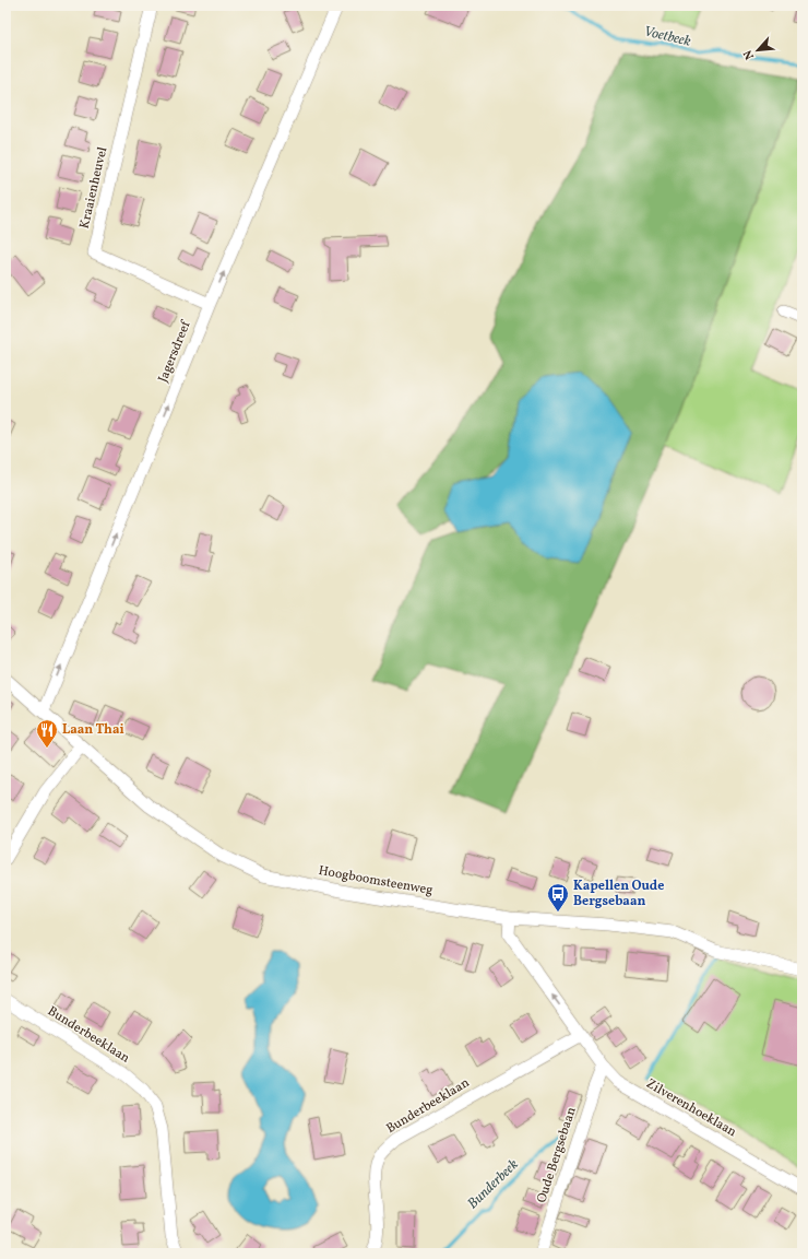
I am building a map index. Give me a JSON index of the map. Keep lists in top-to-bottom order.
{
  "streets": {
    "street": [
      "Kraaienheuvel",
      "Jagersdreef",
      "Hoogboomsteenweg",
      "Bunderbeeklaan",
      "Zilverenhoeklaan",
      "Oude Bergsebaan"
    ]
  },
  "crossings": [
    ["Kraaienheuvel", "Jagersdreef"],
    ["Jagersdreef", "Hoogboomsteenweg"],
    ["Bunderbeeklaan", "Zilverenhoeklaan"],
    ["Zilverenhoeklaan", "Oude Bergsebaan"]
  ],
  "one_way": ["Jagersdreef"],
  "water": ["Voetbeek", "Bunderbeek"],
  "places": {
    "restaurant": ["Laan Thai"],
    "bus stop": ["Kapellen Oude Bergsebaan"]
  },
  "north": "bottom left"
}
